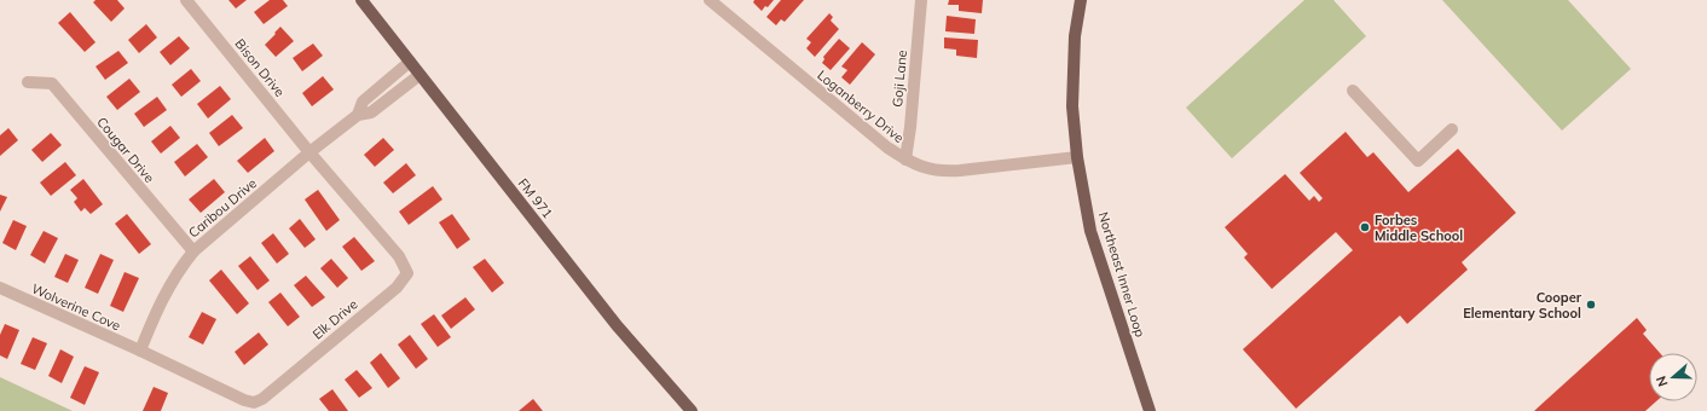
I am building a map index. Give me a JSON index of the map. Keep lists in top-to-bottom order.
{
  "streets": {
    "main road": ["FM 971", "Northeast Inner Loop"],
    "street": [
      "Bison Drive",
      "Goji Lane",
      "Loganberry Drive",
      "Cougar Drive",
      "Caribou Drive",
      "Wolverine Cove",
      "Elk Drive"
    ]
  },
  "crossings": [
    ["Bison Drive", "Caribou Drive"],
    ["Bison Drive", "Elk Drive"],
    ["Goji Lane", "Loganberry Drive"],
    ["Loganberry Drive", "Northeast Inner Loop"],
    ["Cougar Drive", "Caribou Drive"],
    ["FM 971", "Caribou Drive"],
    ["Caribou Drive", "Wolverine Cove"],
    ["Caribou Drive", "Elk Drive"],
    ["Wolverine Cove", "Elk Drive"]
  ],
  "places": ["Forbes Middle School", "Cooper Elementary School"],
  "north": "left"
}
